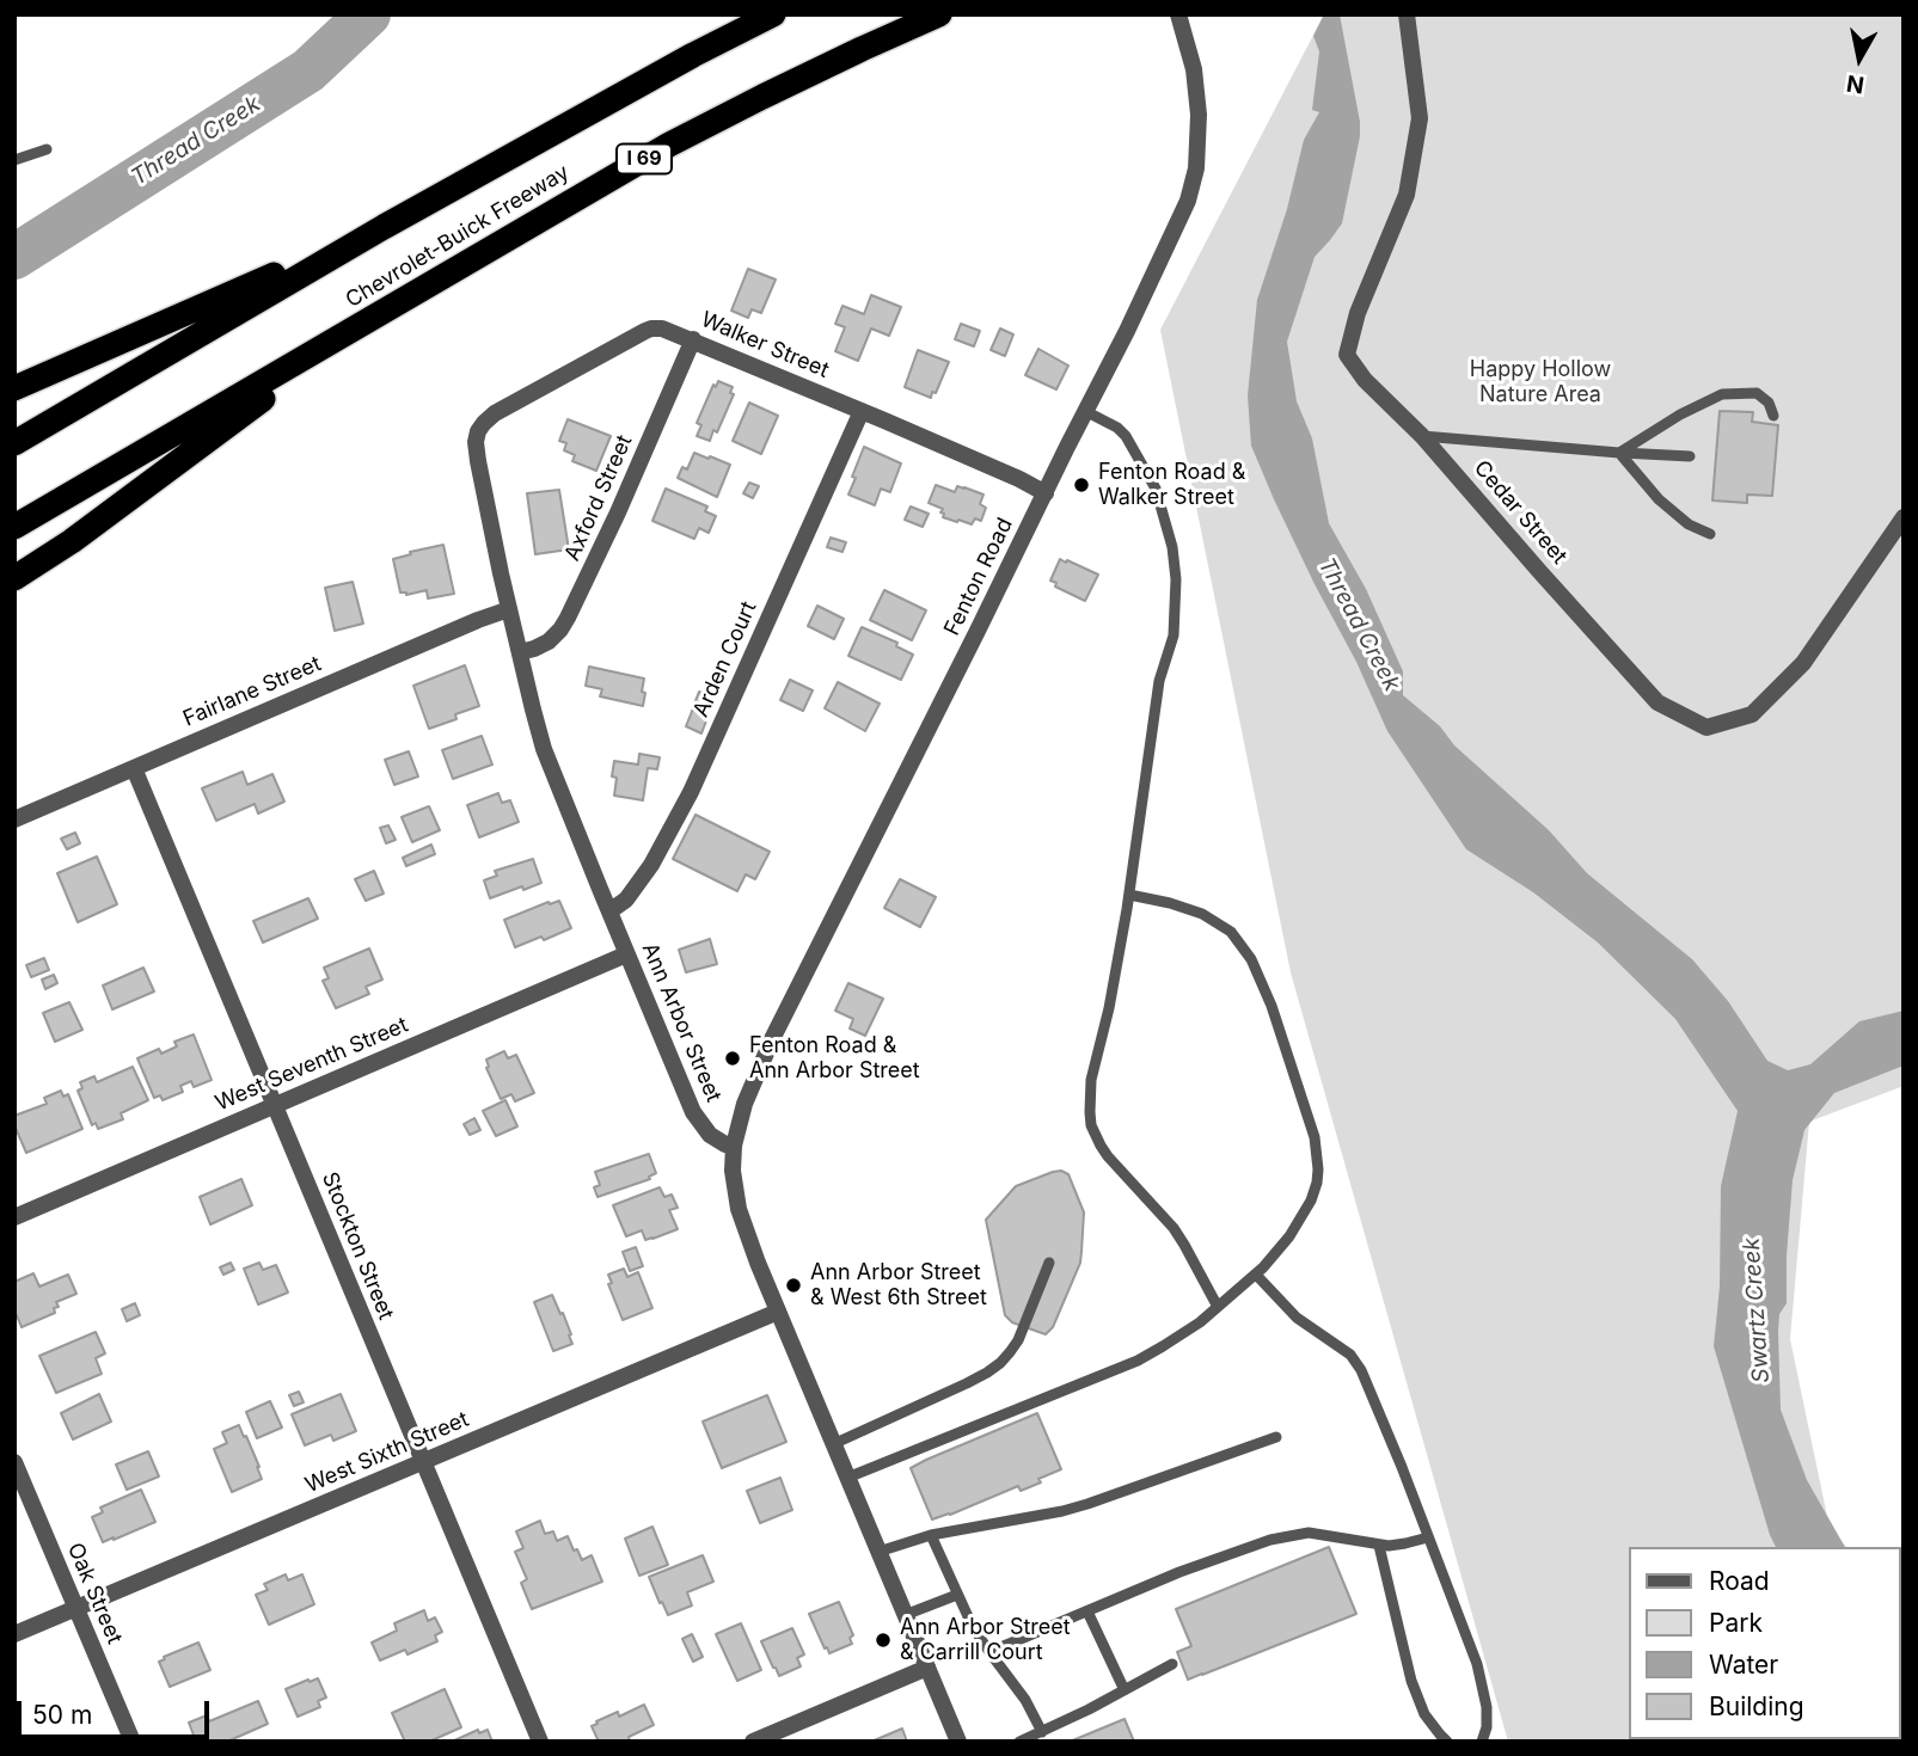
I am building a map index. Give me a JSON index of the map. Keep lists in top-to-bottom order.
{
  "streets": {
    "highway": ["I 69", "Chevrolet-Buick Freeway"],
    "street": [
      "Walker Street",
      "Axford Street",
      "Cedar Street",
      "Fenton Road",
      "Arden Court",
      "Fairlane Street",
      "Ann Arbor Street",
      "West Seventh Street",
      "Stockton Street",
      "West Sixth Street",
      "Oak Street"
    ]
  },
  "crossings": [
    ["Walker Street", "Axford Street"],
    ["Walker Street", "Fenton Road"],
    ["Walker Street", "Arden Court"],
    ["Walker Street", "Ann Arbor Street"],
    ["Axford Street", "Ann Arbor Street"],
    ["Fenton Road", "Ann Arbor Street"],
    ["Arden Court", "Ann Arbor Street"],
    ["Fairlane Street", "Ann Arbor Street"],
    ["Fairlane Street", "Stockton Street"],
    ["Ann Arbor Street", "West Seventh Street"],
    ["West Seventh Street", "Stockton Street"],
    ["Stockton Street", "West Sixth Street"],
    ["West Sixth Street", "Oak Street"]
  ],
  "water": ["Thread Creek", "Swartz Creek"],
  "parks": ["Happy Hollow Nature Area"],
  "places": [
    "Fenton Road & Walker Street",
    "Fenton Road & Ann Arbor Street",
    "Ann Arbor Street & West 6th Street",
    "Ann Arbor Street & Carrill Court"
  ],
  "legend": [
    "Road",
    "Park",
    "Water",
    "Building"
  ],
  "scale_bar": "50 m",
  "north": "bottom"
}
